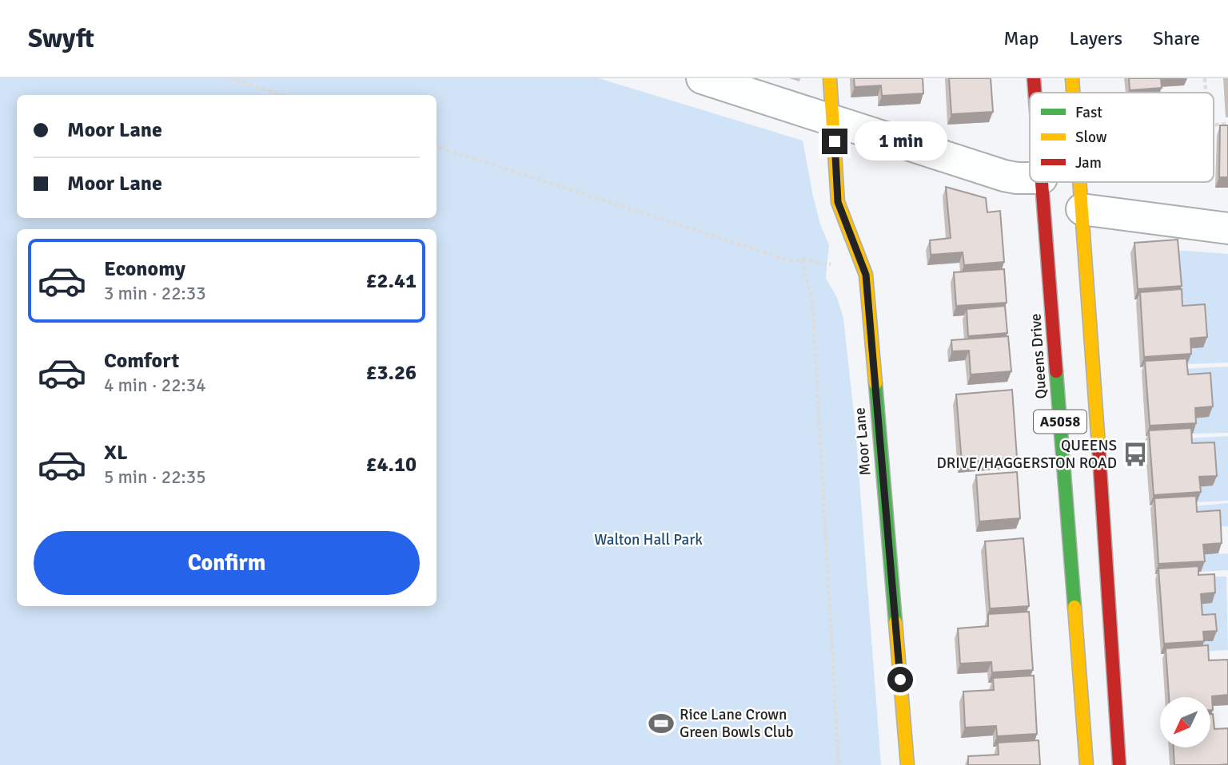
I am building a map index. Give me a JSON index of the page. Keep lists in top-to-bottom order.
{
  "streets": {
    "main road": ["Queens Drive", "A5058", "Moor Lane"]
  },
  "parks": ["Walton Hall Park"],
  "places": {
    "bus stop": ["QUEENS DRIVE/HAGGERSTON ROAD"],
    "sports": ["Rice Lane Crown Green Bowls Club"]
  },
  "legend": ["Fast", "Slow", "Jam"],
  "north": "bottom left",
  "page": {
    "header": "Swyft",
    "nav": ["Map", "Layers", "Share"],
    "banner": ["Moor Lane", "Moor Lane"],
    "bubble": "1 min",
    "list": [
      {
        "name": "Economy",
        "note": "3 min · 22:33",
        "value": "£2.41"
      },
      {
        "name": "Comfort",
        "note": "4 min · 22:34",
        "value": "£3.26"
      },
      {
        "name": "XL",
        "note": "5 min · 22:35",
        "value": "£4.10"
      }
    ],
    "buttons": "Confirm"
  }
}
